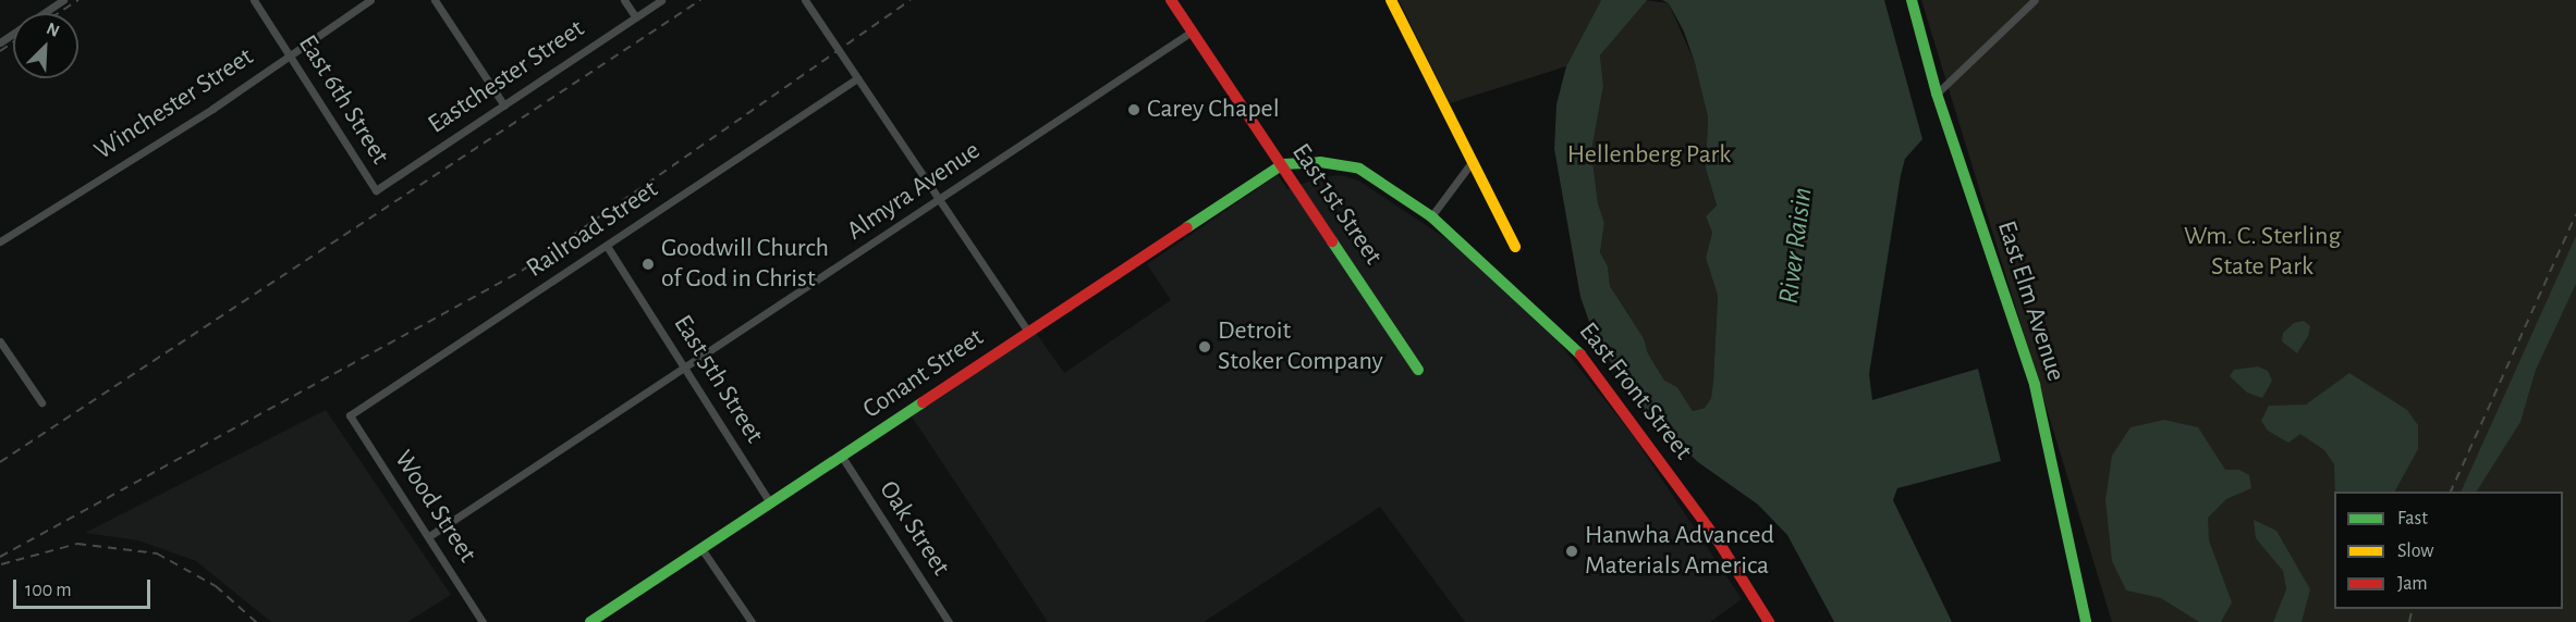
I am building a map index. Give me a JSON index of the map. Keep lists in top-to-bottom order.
{
  "streets": {
    "street": [
      "Eastchester Street",
      "East 6th Street",
      "Winchester Street",
      "Almyra Avenue",
      "East 1st Street",
      "Railroad Street",
      "East Elm Avenue",
      "Conant Street",
      "East 5th Street",
      "East Front Street",
      "Wood Street",
      "Oak Street"
    ]
  },
  "crossings": [
    ["Eastchester Street", "East 6th Street"],
    ["East 6th Street", "Winchester Street"],
    ["Almyra Avenue", "East 1st Street"],
    ["Almyra Avenue", "East 5th Street"],
    ["Almyra Avenue", "Wood Street"],
    ["East 1st Street", "Conant Street"],
    ["East 1st Street", "East Front Street"],
    ["Railroad Street", "East 5th Street"],
    ["Railroad Street", "Wood Street"],
    ["Conant Street", "East 5th Street"],
    ["Conant Street", "East Front Street"],
    ["Conant Street", "Oak Street"]
  ],
  "water": ["River Raisin"],
  "parks": ["Hellenberg Park", "Wm. C. Sterling State Park"],
  "places": [
    "Carey Chapel",
    "Goodwill Church of God in Christ",
    "Detroit Stoker Company",
    "Hanwha Advanced Materials America"
  ],
  "legend": ["Fast", "Slow", "Jam"],
  "scale_bar": "100 m",
  "north": "top right"
}
